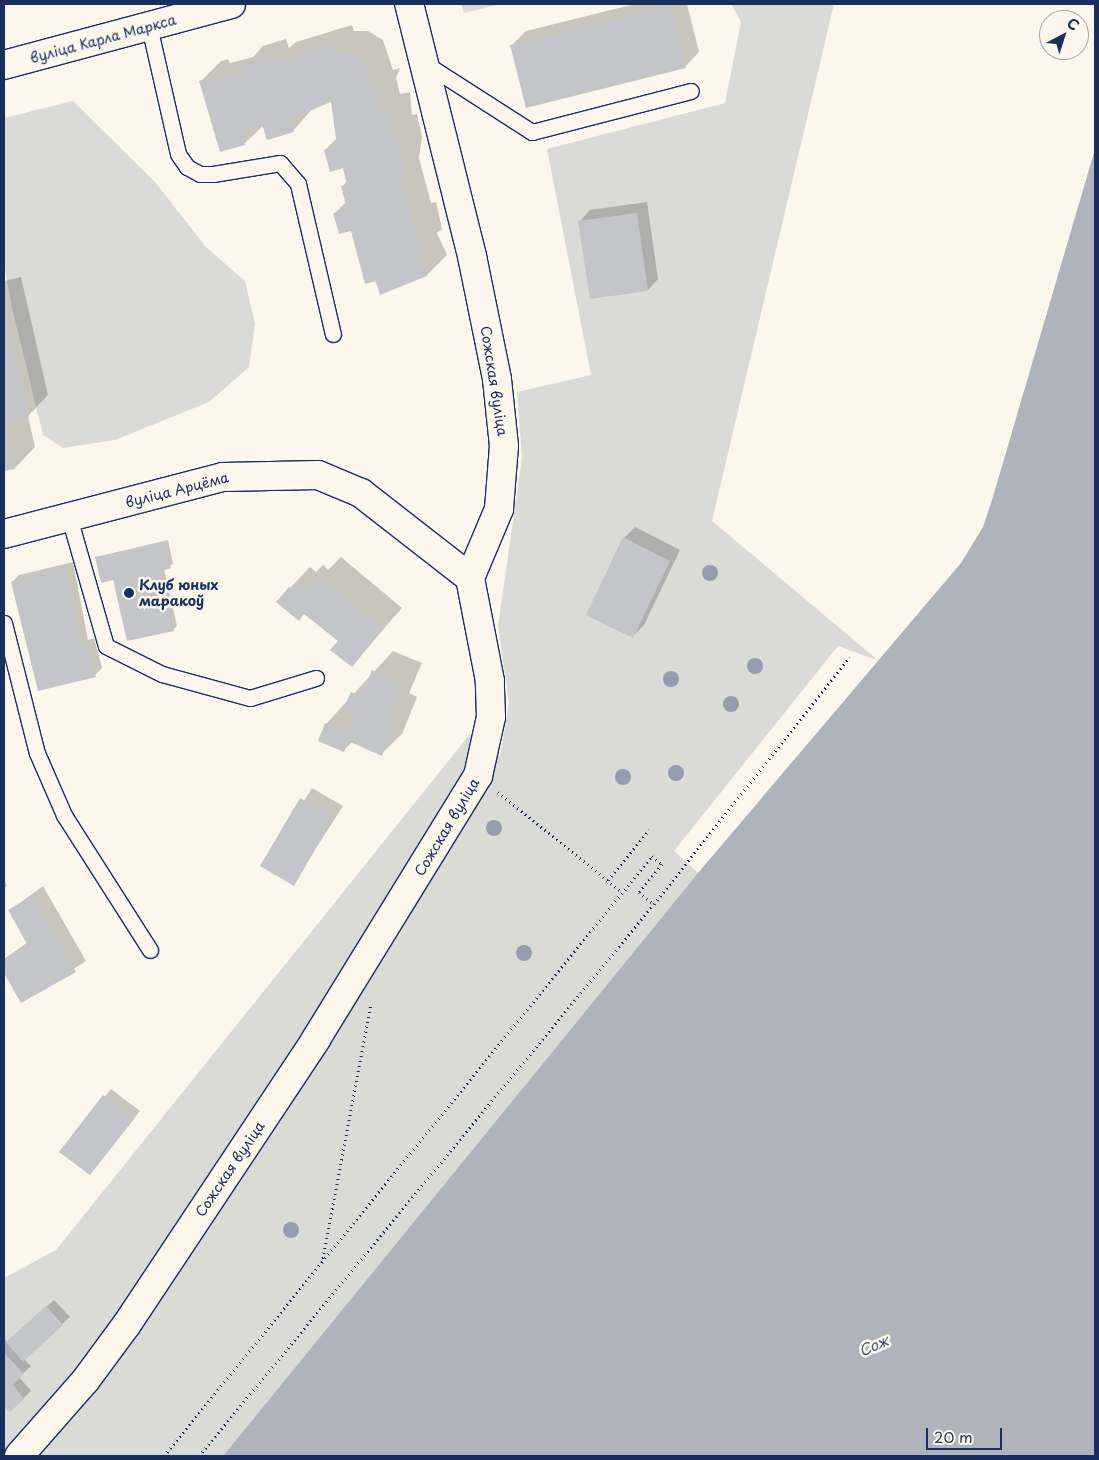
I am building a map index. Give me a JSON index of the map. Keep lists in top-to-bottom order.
{
  "streets": {
    "street": ["вуліца Карла Маркса", "Сожская вуліца", "вуліца Арцёма"]
  },
  "crossings": [
    ["Сожская вуліца", "вуліца Арцёма"]
  ],
  "water": ["Сож"],
  "places": ["Клуб юных маракоў"],
  "scale_bar": "20 m",
  "north": "top right"
}
